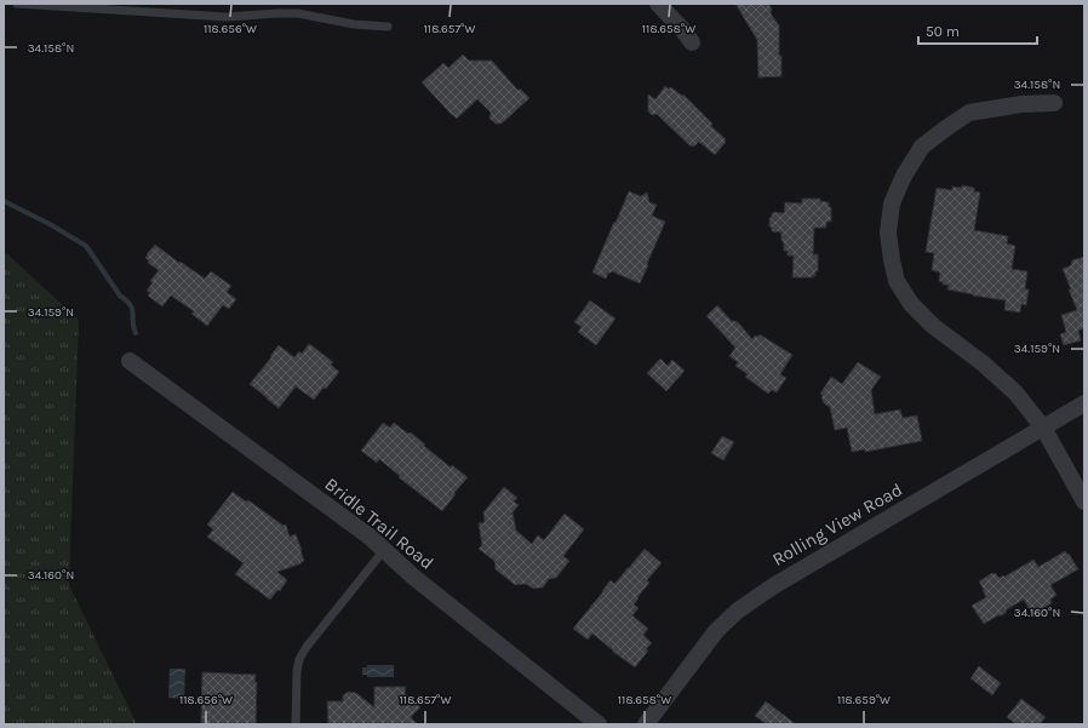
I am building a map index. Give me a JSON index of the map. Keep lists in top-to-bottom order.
{
  "streets": {
    "street": ["Bridle Trail Road", "Rolling View Road"]
  },
  "scale_bar": "50 m",
  "coordinates": [
    "118.656°W",
    "118.657°W",
    "118.658°W",
    "34.158°N",
    "34.159°N",
    "34.160°N",
    "118.659°W"
  ]
}
